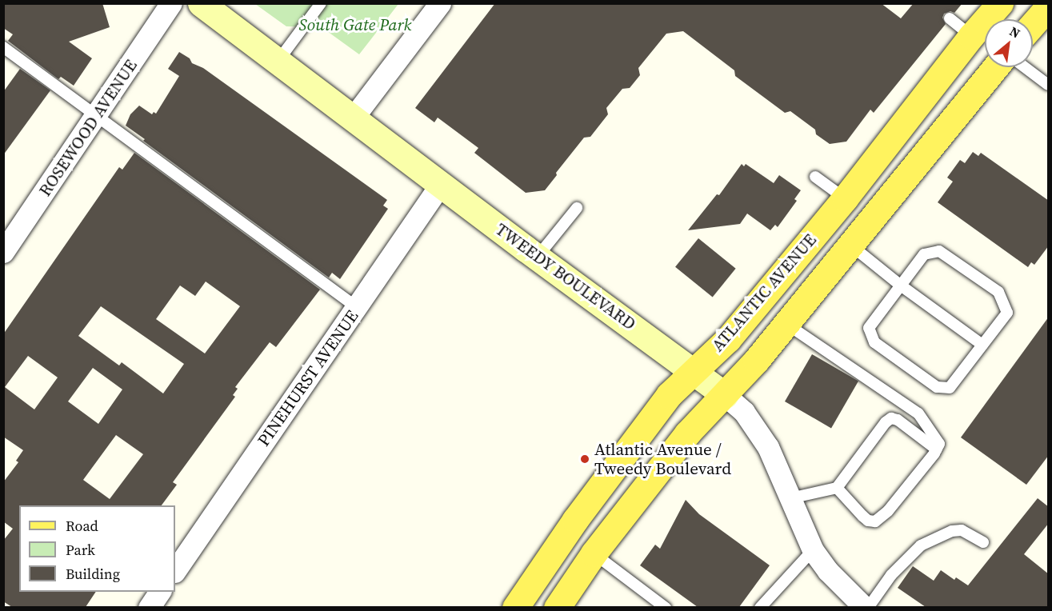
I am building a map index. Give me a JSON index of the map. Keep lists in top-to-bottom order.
{
  "streets": {
    "main road": ["TWEEDY BOULEVARD", "ATLANTIC AVENUE"],
    "street": ["ROSEWOOD AVENUE", "PINEHURST AVENUE"]
  },
  "crossings": [
    ["TWEEDY BOULEVARD", "ATLANTIC AVENUE"],
    ["TWEEDY BOULEVARD", "PINEHURST AVENUE"]
  ],
  "parks": ["South Gate Park"],
  "places": ["Atlantic Avenue / Tweedy Boulevard"],
  "legend": ["Road", "Park", "Building"],
  "north": "top right"
}
